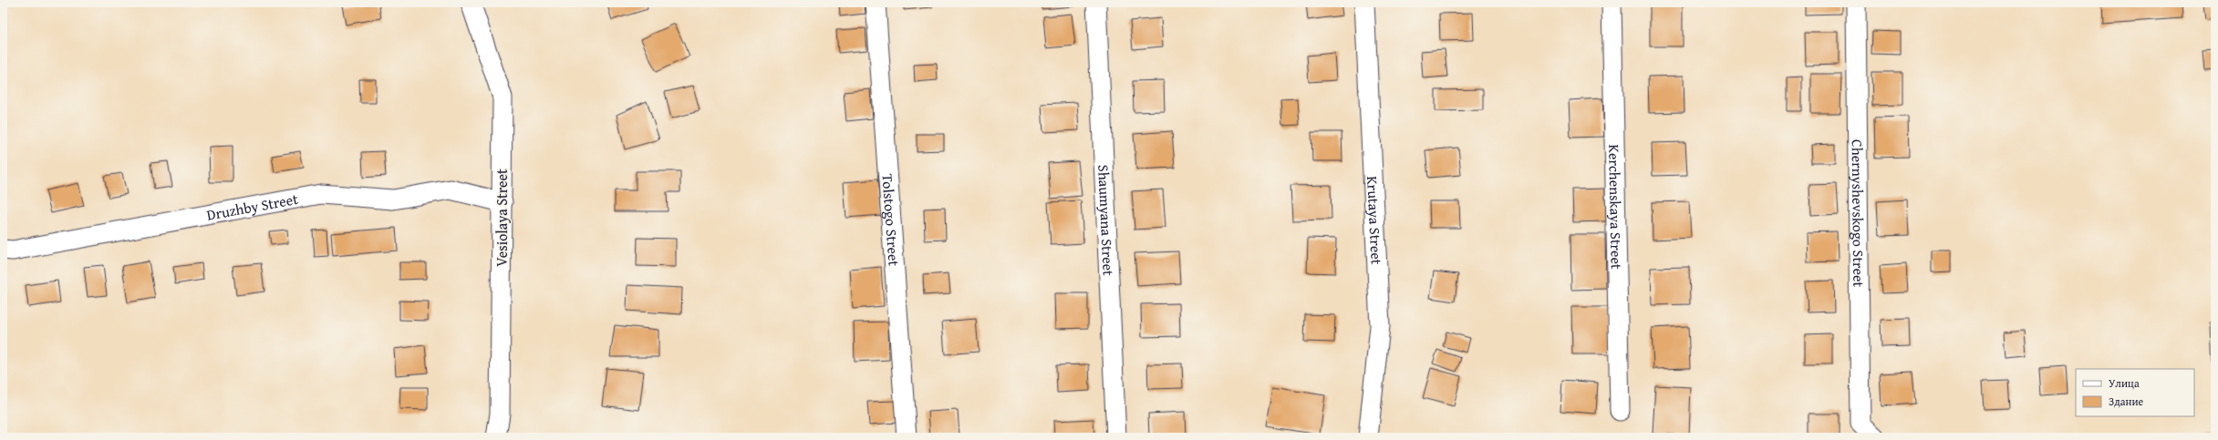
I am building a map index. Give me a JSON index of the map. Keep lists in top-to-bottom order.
{
  "streets": {
    "street": [
      "Druzhby Street",
      "Kerchenskaya Street",
      "Chernyshevskogo Street",
      "Vesiolaya Street",
      "Tolstogo Street",
      "Shaumyana Street",
      "Krutaya Street"
    ]
  },
  "crossings": [
    ["Druzhby Street", "Vesiolaya Street"]
  ],
  "legend": ["Улица", "Здание"]
}
